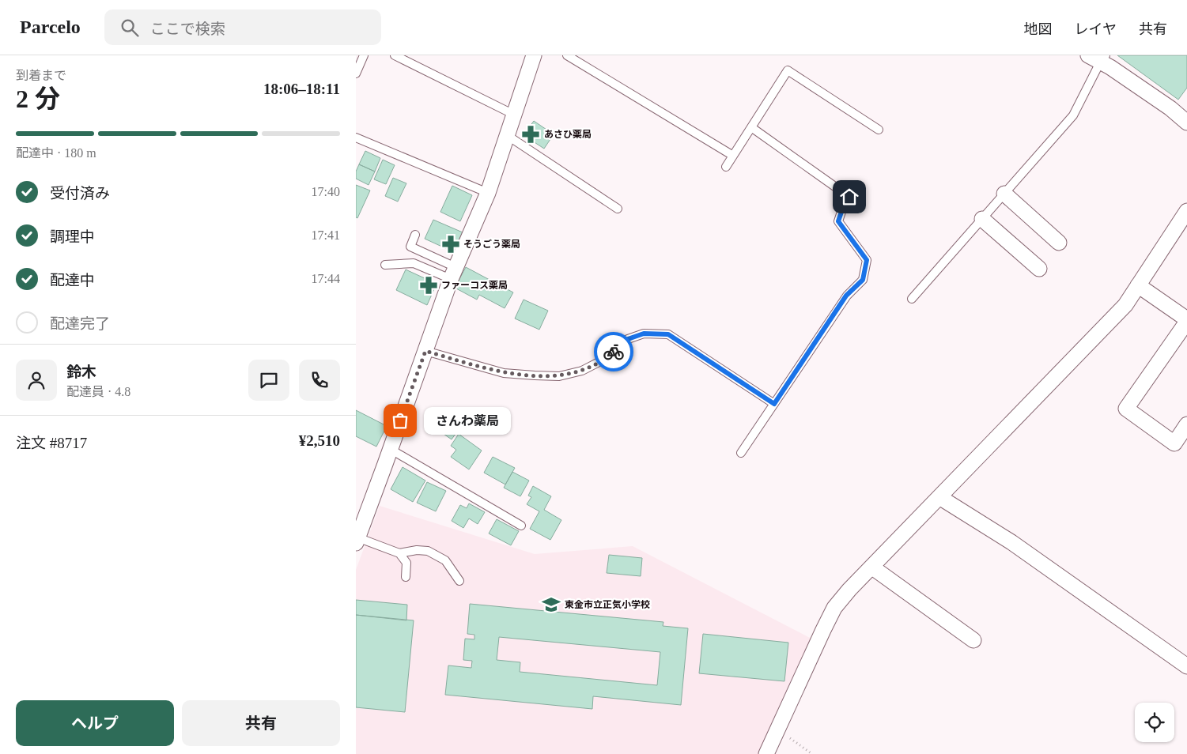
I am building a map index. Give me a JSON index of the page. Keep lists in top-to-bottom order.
{
  "places": {
    "pharmacy": ["あさひ薬局", "そうごう薬局", "ファーコス薬局"],
    "other": ["さんわ薬局"],
    "school or university": ["東金市立正気小学校"]
  },
  "page": {
    "header": "Parcelo",
    "search": "ここで検索",
    "nav": ["地図", "レイヤ", "共有"],
    "heading": ["2 分", "到着まで", "18:06–18:11"],
    "panel": [
      "鈴木",
      "配達員 · 4.8",
      "注文 #8717",
      "¥2,510"
    ],
    "bar": "配達中 · 180 m",
    "list": [
      ["受付済み", "17:40"],
      ["調理中", "17:41"],
      ["配達中", "17:44"],
      "配達完了"
    ],
    "bubble": "さんわ薬局",
    "buttons": ["ヘルプ", "共有"]
  }
}
